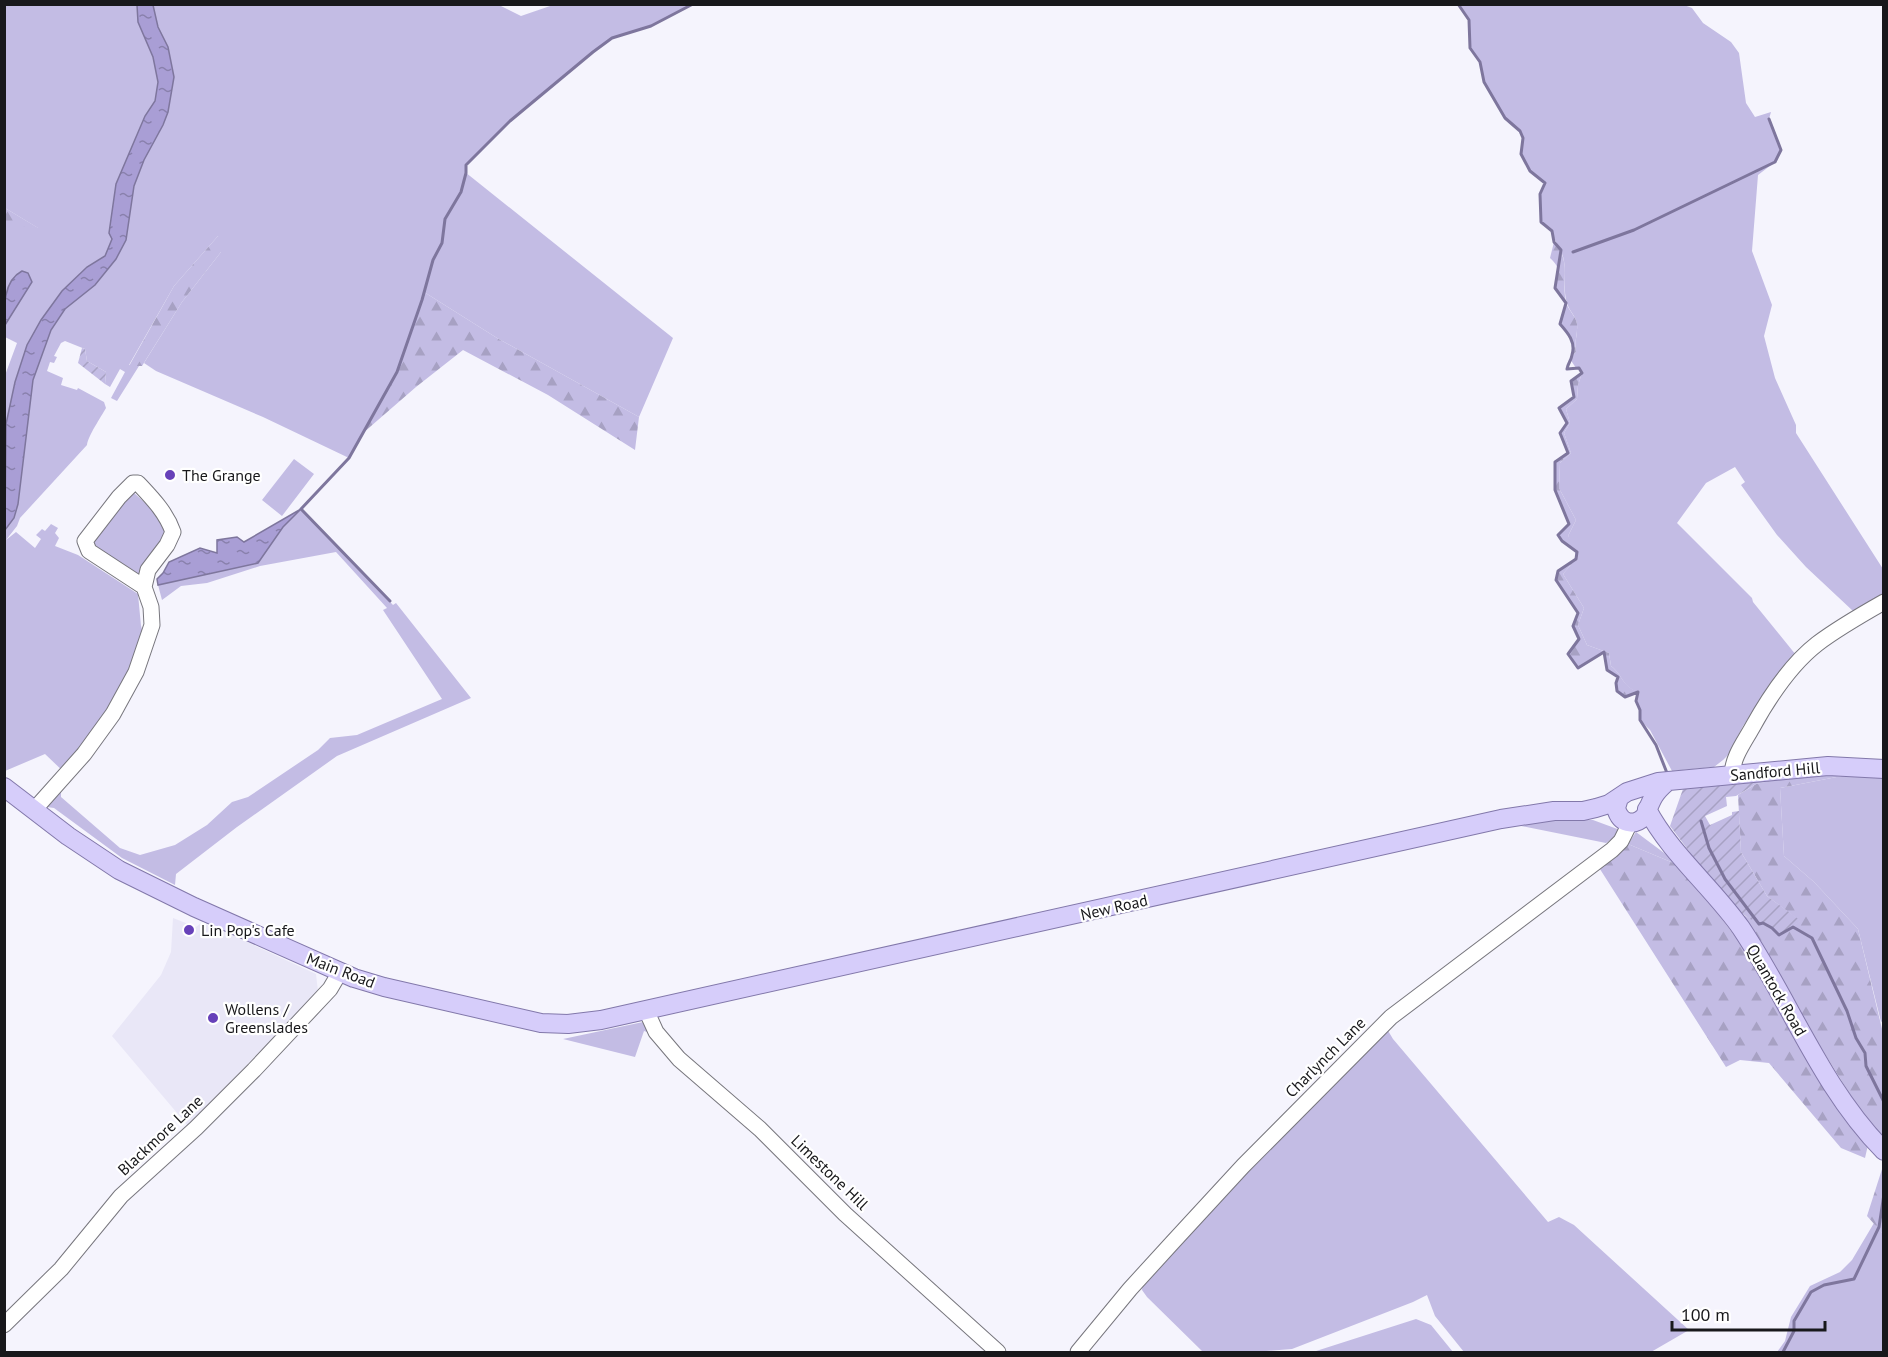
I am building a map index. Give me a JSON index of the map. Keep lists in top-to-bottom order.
{
  "streets": {
    "main road": [
      "Sandford Hill",
      "New Road",
      "Main Road",
      "Quantock Road"
    ],
    "street": ["Charlynch Lane", "Blackmore Lane", "Limestone Hill"]
  },
  "crossings": [
    ["Sandford Hill", "New Road"],
    ["Sandford Hill", "Quantock Road"],
    ["New Road", "Main Road"],
    ["New Road", "Quantock Road"],
    ["New Road", "Charlynch Lane"],
    ["New Road", "Limestone Hill"],
    ["Main Road", "Blackmore Lane"],
    ["Main Road", "Limestone Hill"],
    ["Quantock Road", "Charlynch Lane"]
  ],
  "places": ["The Grange", "Lin Pop's Cafe", "Wollens / Greenslades"],
  "scale_bar": "100 m"
}
